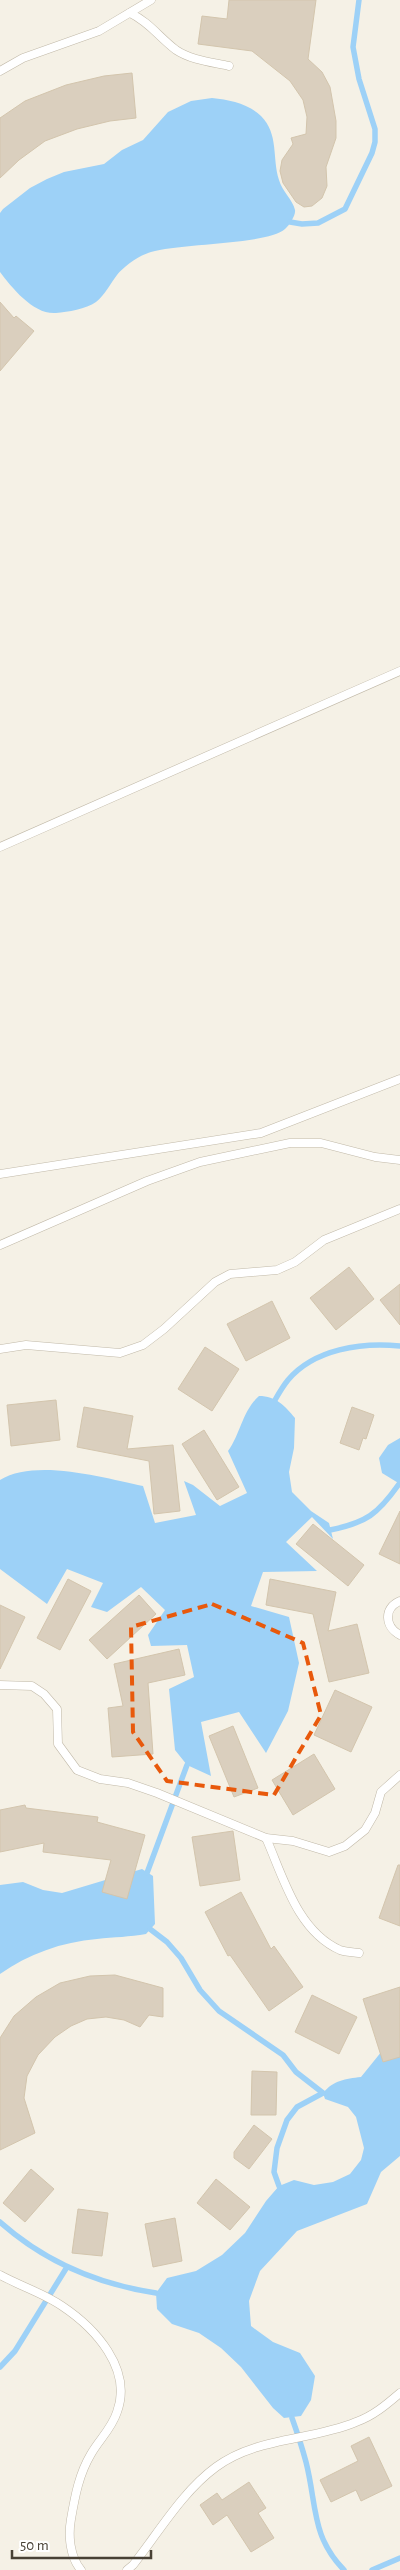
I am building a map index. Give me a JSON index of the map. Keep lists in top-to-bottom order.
{
  "scale_bar": "50 m"
}
